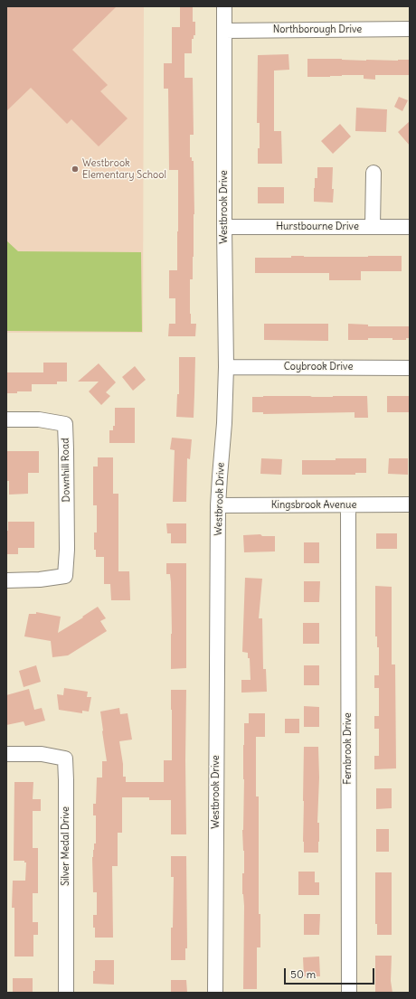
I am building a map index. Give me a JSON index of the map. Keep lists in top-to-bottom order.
{
  "streets": {
    "street": [
      "Northborough Drive",
      "Westbrook Drive",
      "Hurstbourne Drive",
      "Coybrook Drive",
      "Downhill Road",
      "Kingsbrook Avenue",
      "Fernbrook Drive",
      "Silver Medal Drive"
    ]
  },
  "crossings": [
    ["Northborough Drive", "Westbrook Drive"],
    ["Westbrook Drive", "Hurstbourne Drive"],
    ["Westbrook Drive", "Coybrook Drive"],
    ["Westbrook Drive", "Kingsbrook Avenue"],
    ["Kingsbrook Avenue", "Fernbrook Drive"]
  ],
  "places": ["Westbrook Elementary School"],
  "scale_bar": "50 m"
}
